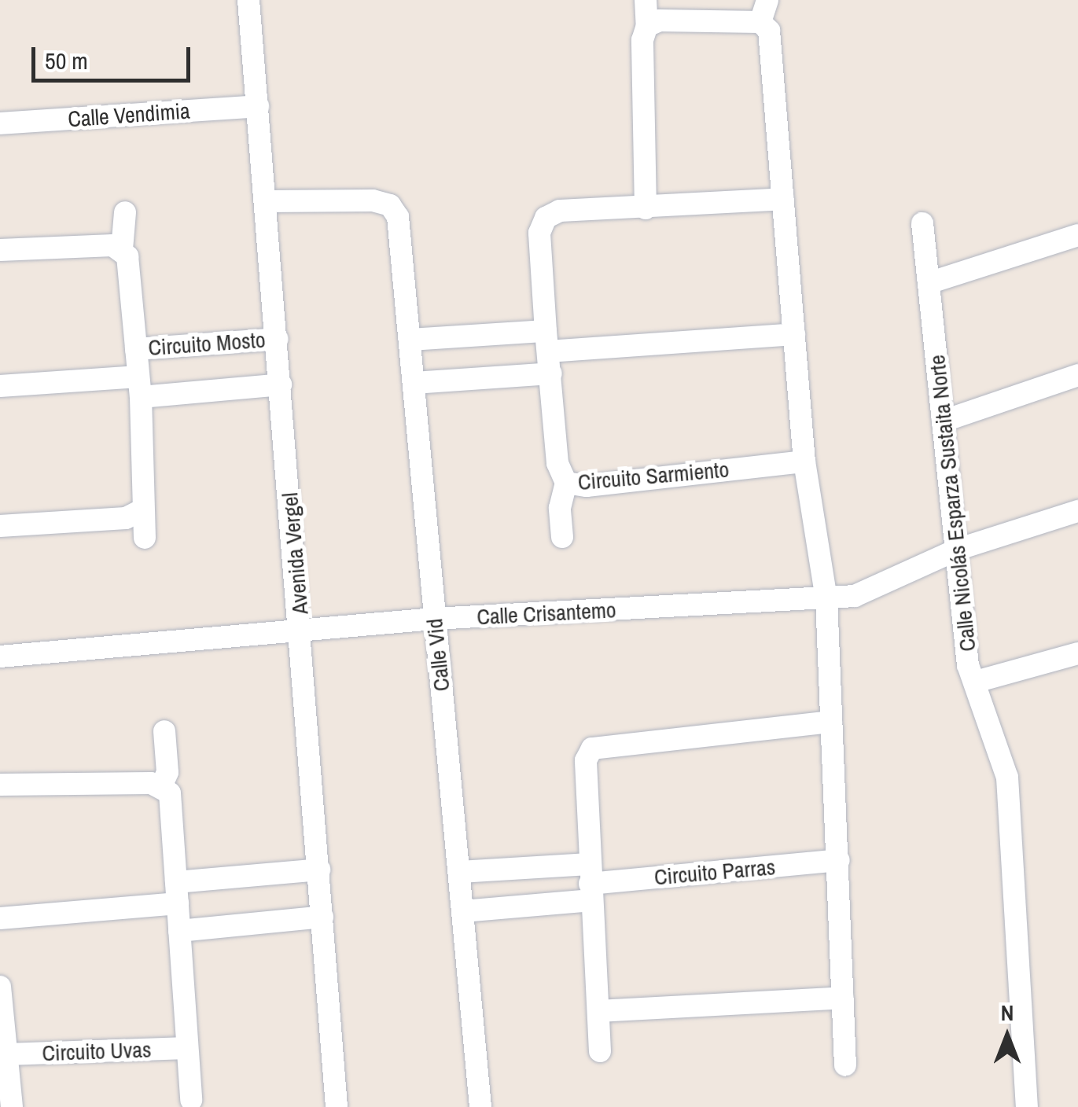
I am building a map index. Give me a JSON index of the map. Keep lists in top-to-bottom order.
{
  "streets": {
    "street": [
      "Calle Vendimia",
      "Circuito Mosto",
      "Circuito Sarmiento",
      "Calle Nicolás Esparza Sustaita Norte",
      "Avenida Vergel",
      "Calle Crisantemo",
      "Calle Vid",
      "Circuito Parras",
      "Circuito Uvas"
    ]
  },
  "crossings": [
    ["Calle Vendimia", "Avenida Vergel"],
    ["Circuito Mosto", "Avenida Vergel"],
    ["Calle Nicolás Esparza Sustaita Norte", "Calle Crisantemo"],
    ["Avenida Vergel", "Calle Crisantemo"],
    ["Avenida Vergel", "Calle Vid"],
    ["Calle Crisantemo", "Calle Vid"],
    ["Calle Vid", "Circuito Parras"]
  ],
  "scale_bar": "50 m",
  "north": "top"
}
